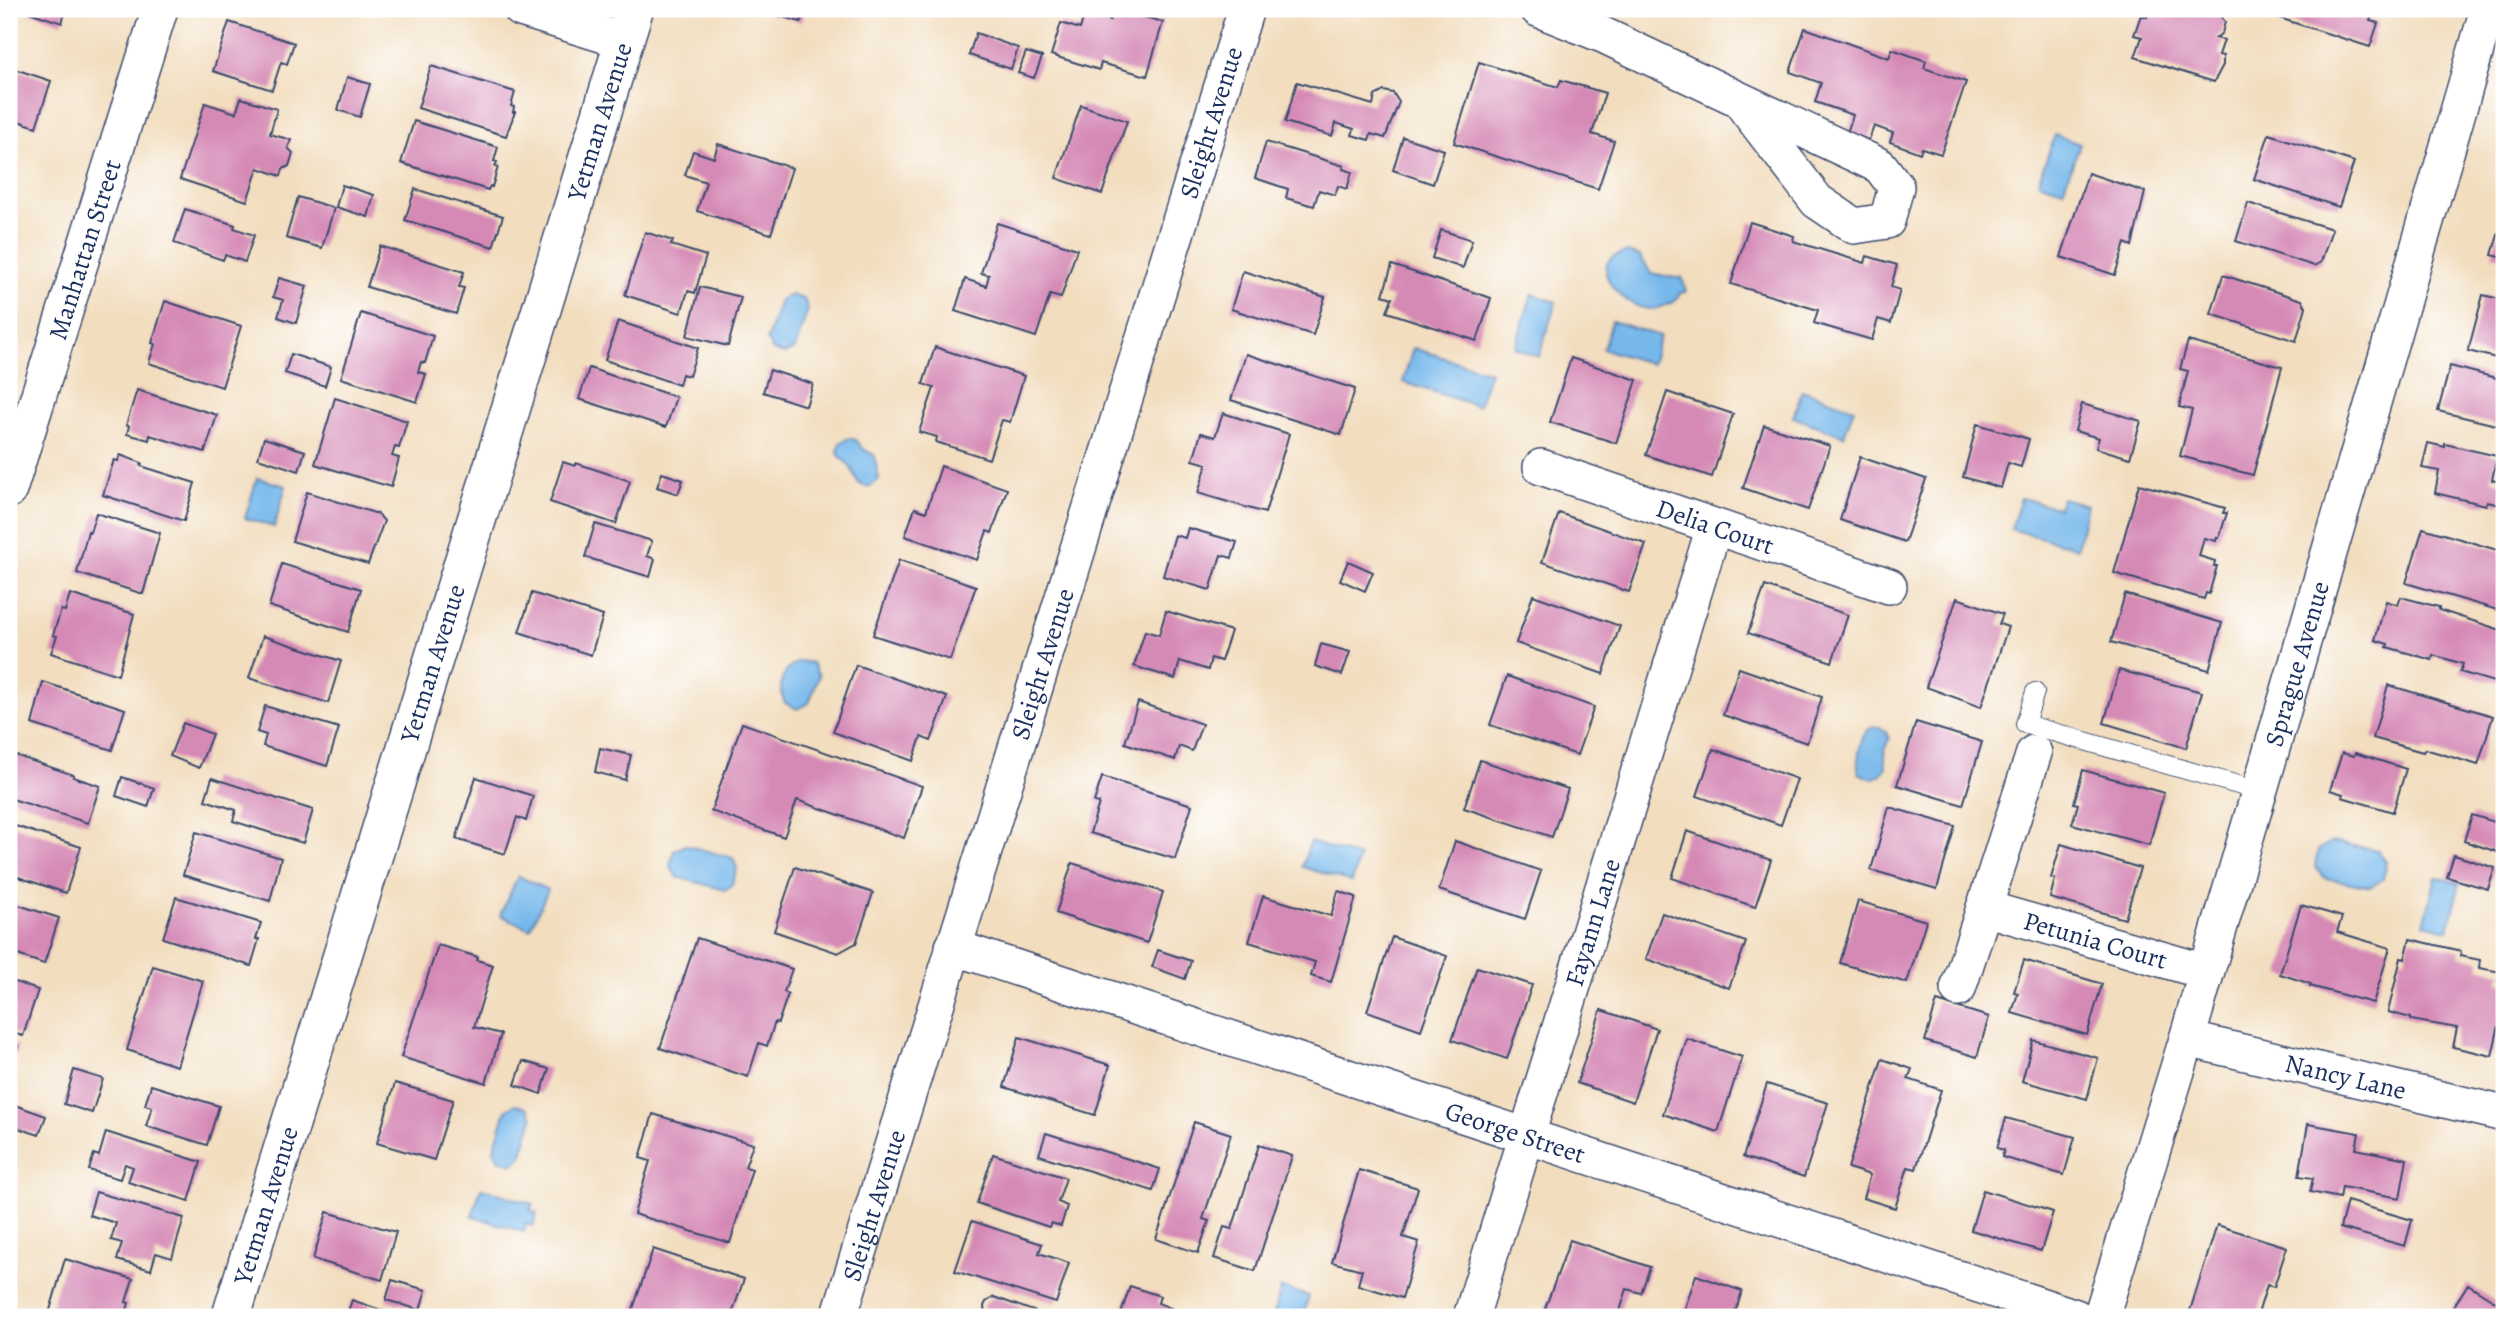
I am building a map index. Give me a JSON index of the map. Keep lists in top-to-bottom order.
{
  "streets": {
    "street": [
      "Yetman Avenue",
      "Sleight Avenue",
      "Manhattan Street",
      "Delia Court",
      "Sprague Avenue",
      "Fayann Lane",
      "Petunia Court",
      "Nancy Lane",
      "George Street"
    ]
  },
  "crossings": [
    ["Sleight Avenue", "George Street"],
    ["Delia Court", "Fayann Lane"],
    ["Sprague Avenue", "Petunia Court"],
    ["Sprague Avenue", "Nancy Lane"],
    ["Fayann Lane", "George Street"]
  ]
}
